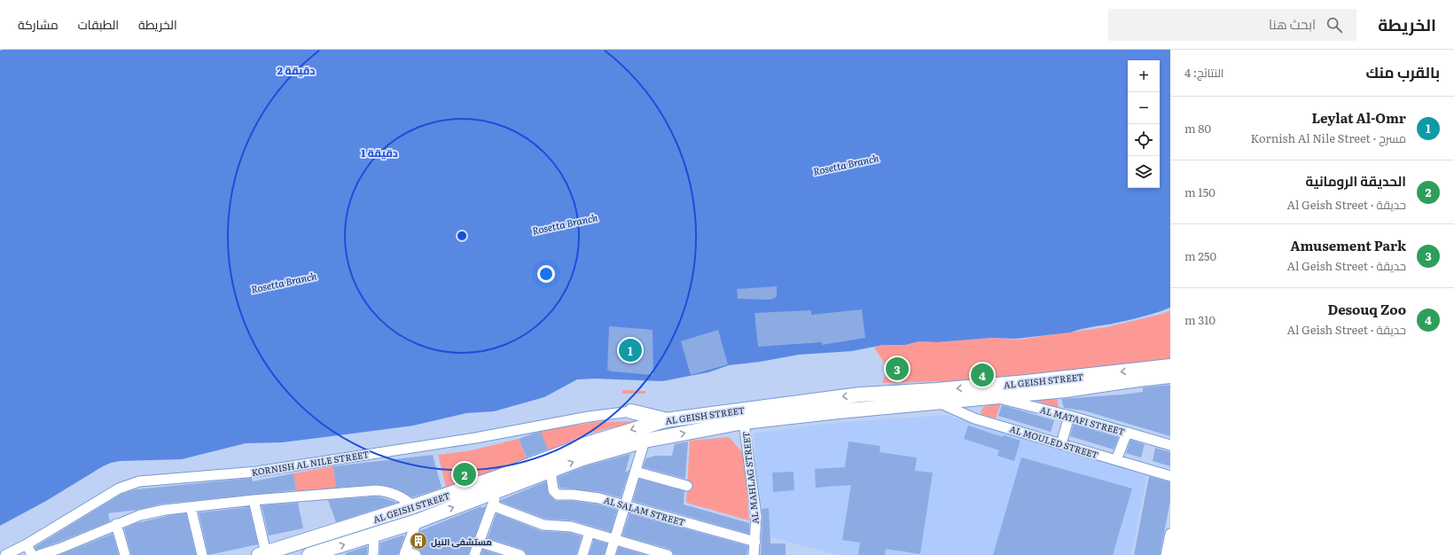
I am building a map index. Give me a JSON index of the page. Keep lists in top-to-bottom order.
{
  "streets": {
    "main road": ["AL GEISH STREET"],
    "street": [
      "AL MATAFI STREET",
      "AL MOULED STREET",
      "KORNISH AL NILE STREET",
      "AL MAHLAG STREET",
      "AL SALAM STREET"
    ]
  },
  "crossings": [
    ["AL GEISH STREET", "AL MATAFI STREET"],
    ["AL GEISH STREET", "AL MOULED STREET"],
    ["AL GEISH STREET", "AL MAHLAG STREET"],
    ["AL GEISH STREET", "AL SALAM STREET"],
    ["AL MAHLAG STREET", "AL SALAM STREET"]
  ],
  "water": ["Rosetta Branch"],
  "places": {
    "building": ["مستشفى النيل"]
  },
  "page": {
    "header": "الخريطة",
    "search": "ابحث هنا",
    "nav": ["الخريطة", "الطبقات", "مشاركة"],
    "heading": ["بالقرب منك", "النتائج: 4"],
    "map_buttons": ["+", "−"],
    "list": [
      {
        "mark": "1",
        "name": "Leylat Al-Omr",
        "note": "مسرح · Kornish Al Nile Street",
        "value": "80 m"
      },
      {
        "mark": "2",
        "name": "الحديقة الرومانية",
        "note": "حديقة · Al Geish Street",
        "value": "150 m"
      },
      {
        "mark": "3",
        "name": "Amusement Park",
        "note": "حديقة · Al Geish Street",
        "value": "250 m"
      },
      {
        "mark": "4",
        "name": "Desouq Zoo",
        "note": "حديقة · Al Geish Street",
        "value": "310 m"
      }
    ],
    "pins": [
      "1",
      "3",
      "4",
      "2"
    ]
  },
  "rings": ["2 دقيقة", "1 دقيقة"]
}
